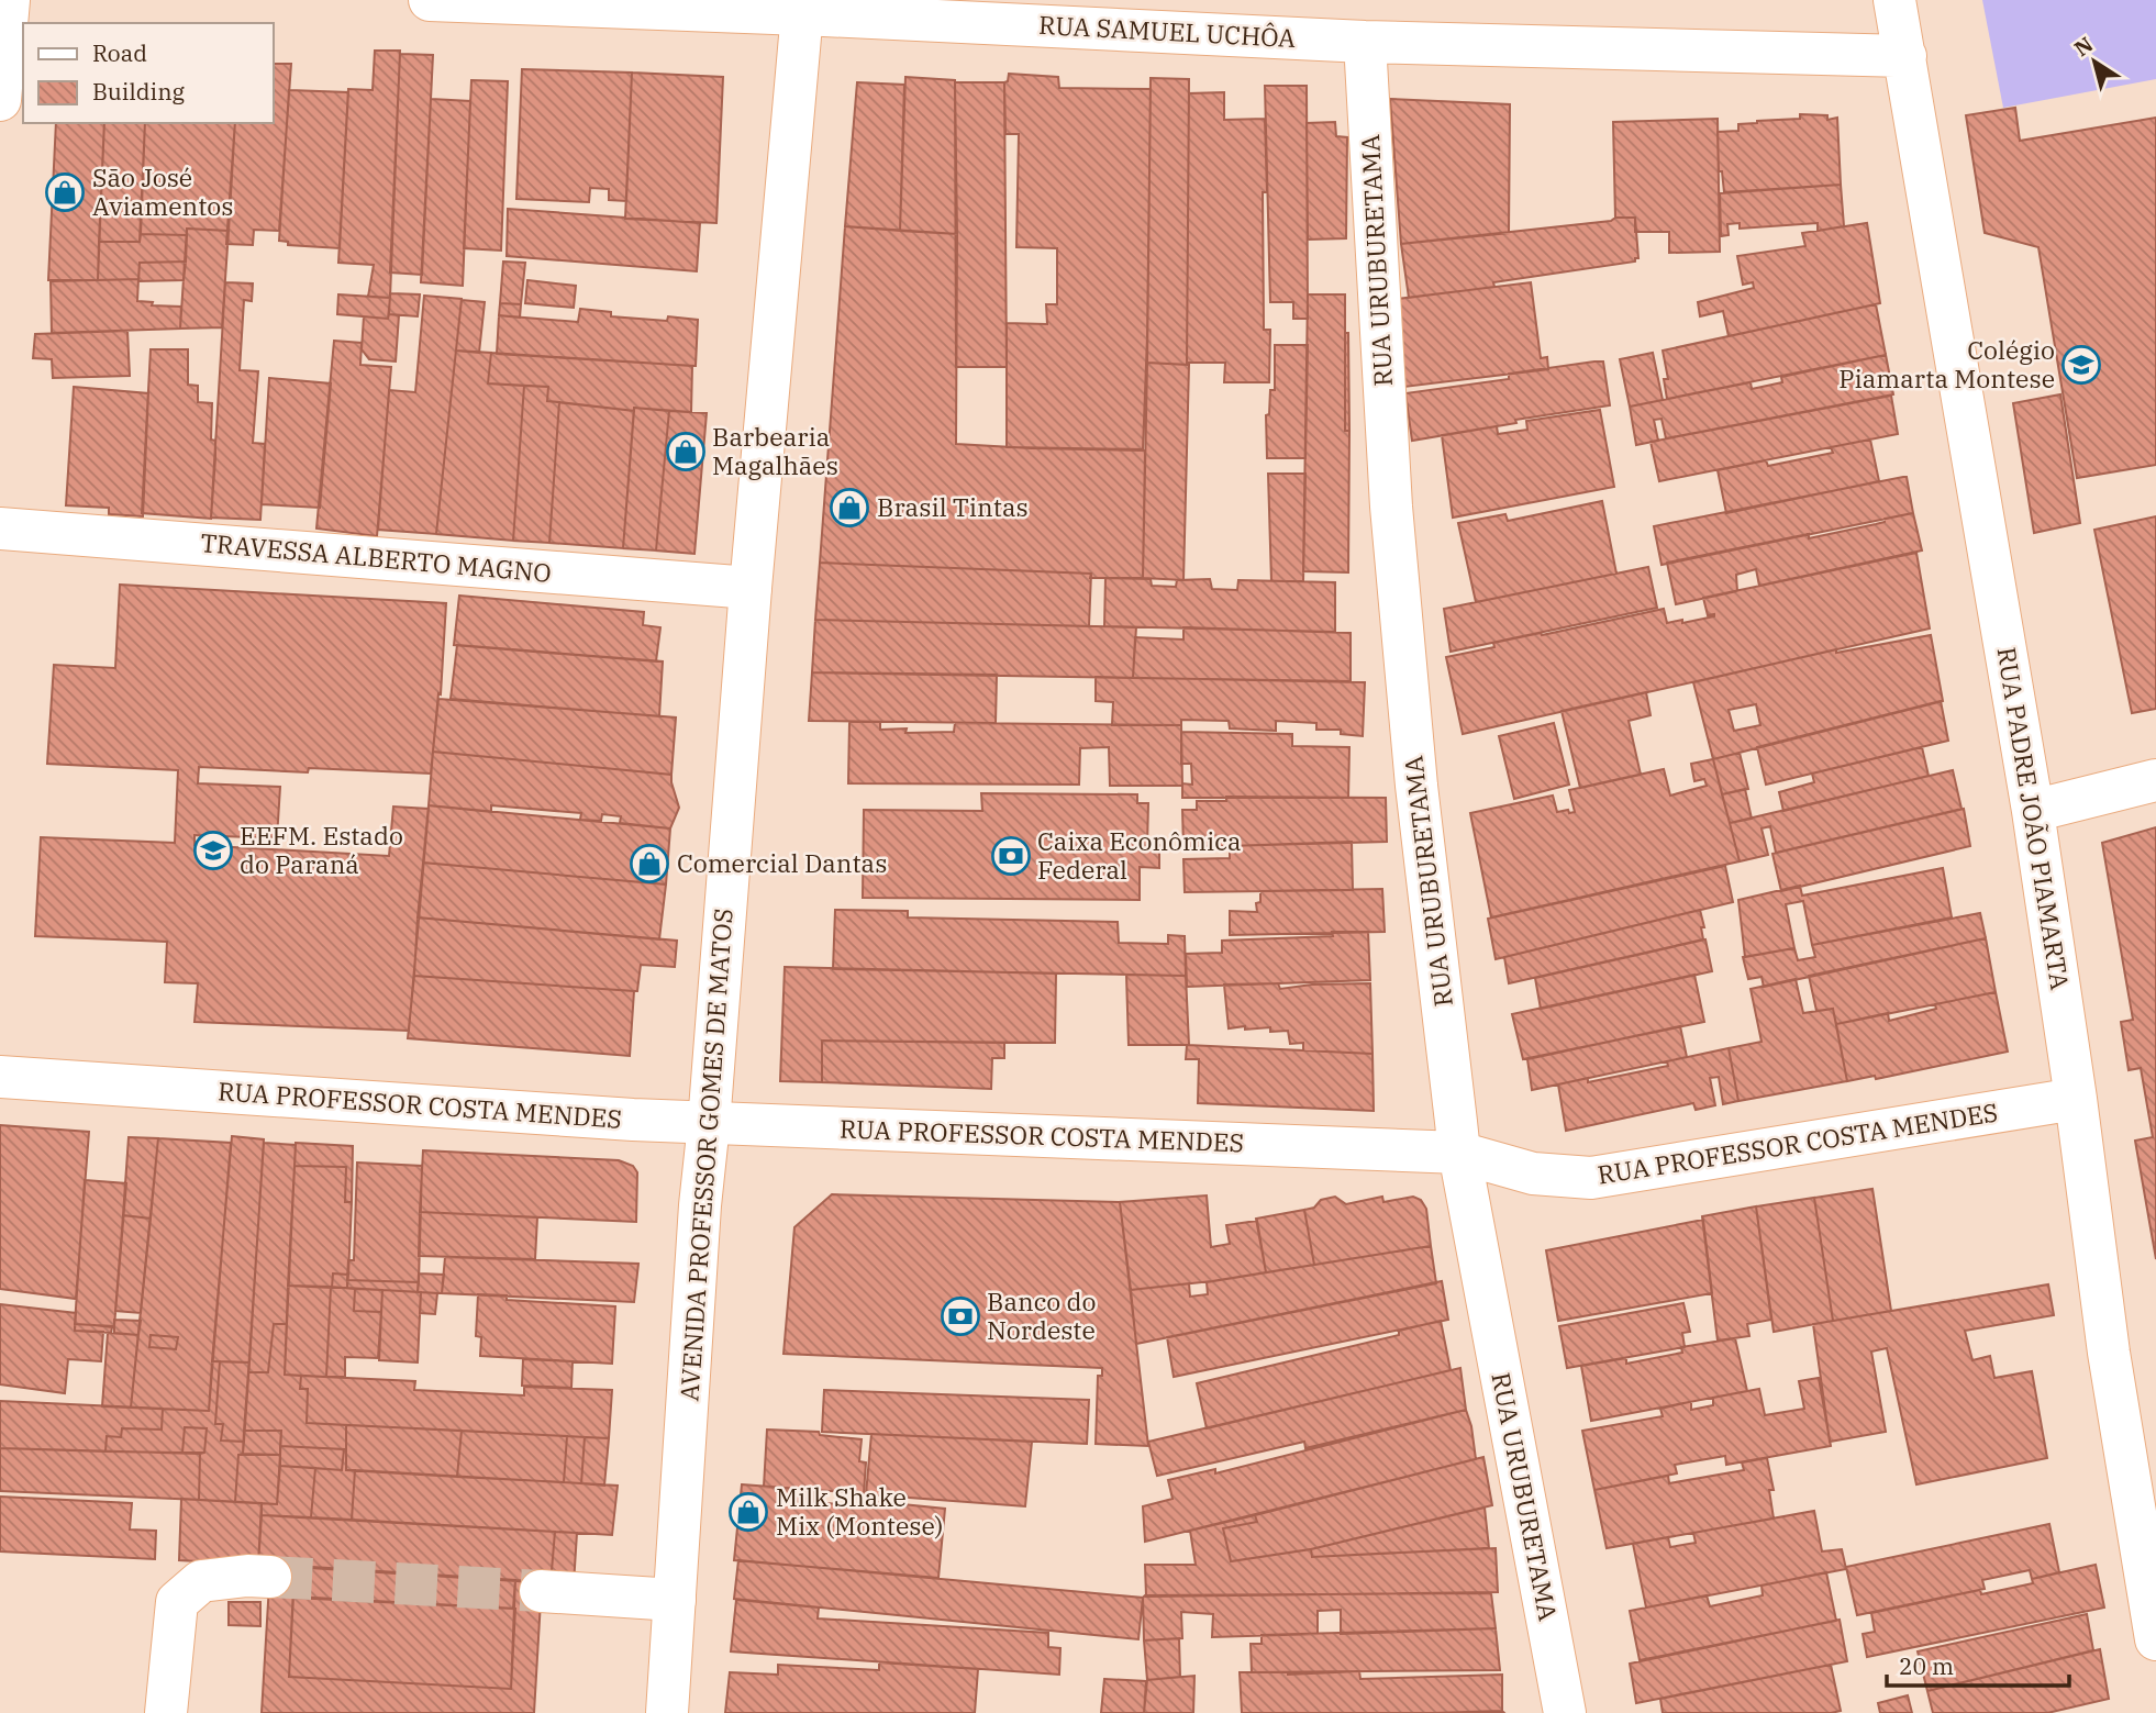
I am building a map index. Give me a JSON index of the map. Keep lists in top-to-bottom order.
{
  "streets": {
    "street": [
      "RUA SAMUEL UCHÔA",
      "RUA URUBURETAMA",
      "TRAVESSA ALBERTO MAGNO",
      "RUA PADRE JOÃO PIAMARTA",
      "RUA PROFESSOR COSTA MENDES",
      "AVENIDA PROFESSOR GOMES DE MATOS"
    ]
  },
  "crossings": [
    ["RUA SAMUEL UCHÔA", "RUA URUBURETAMA"],
    ["RUA SAMUEL UCHÔA", "RUA PADRE JOÃO PIAMARTA"],
    ["RUA SAMUEL UCHÔA", "AVENIDA PROFESSOR GOMES DE MATOS"],
    ["RUA URUBURETAMA", "RUA PROFESSOR COSTA MENDES"],
    ["TRAVESSA ALBERTO MAGNO", "AVENIDA PROFESSOR GOMES DE MATOS"],
    ["RUA PADRE JOÃO PIAMARTA", "RUA PROFESSOR COSTA MENDES"],
    ["RUA PROFESSOR COSTA MENDES", "AVENIDA PROFESSOR GOMES DE MATOS"]
  ],
  "places": {
    "shop": [
      "São José Aviamentos",
      "Barbearia Magalhães",
      "Brasil Tintas",
      "Comercial Dantas",
      "Milk Shake Mix (Montese)"
    ],
    "school or university": ["Colégio Piamarta Montese", "EEFM. Estado do Paraná"],
    "bank": ["Caixa Econômica Federal", "Banco do Nordeste"]
  },
  "legend": ["Road", "Building"],
  "scale_bar": "20 m",
  "north": "top left"
}
